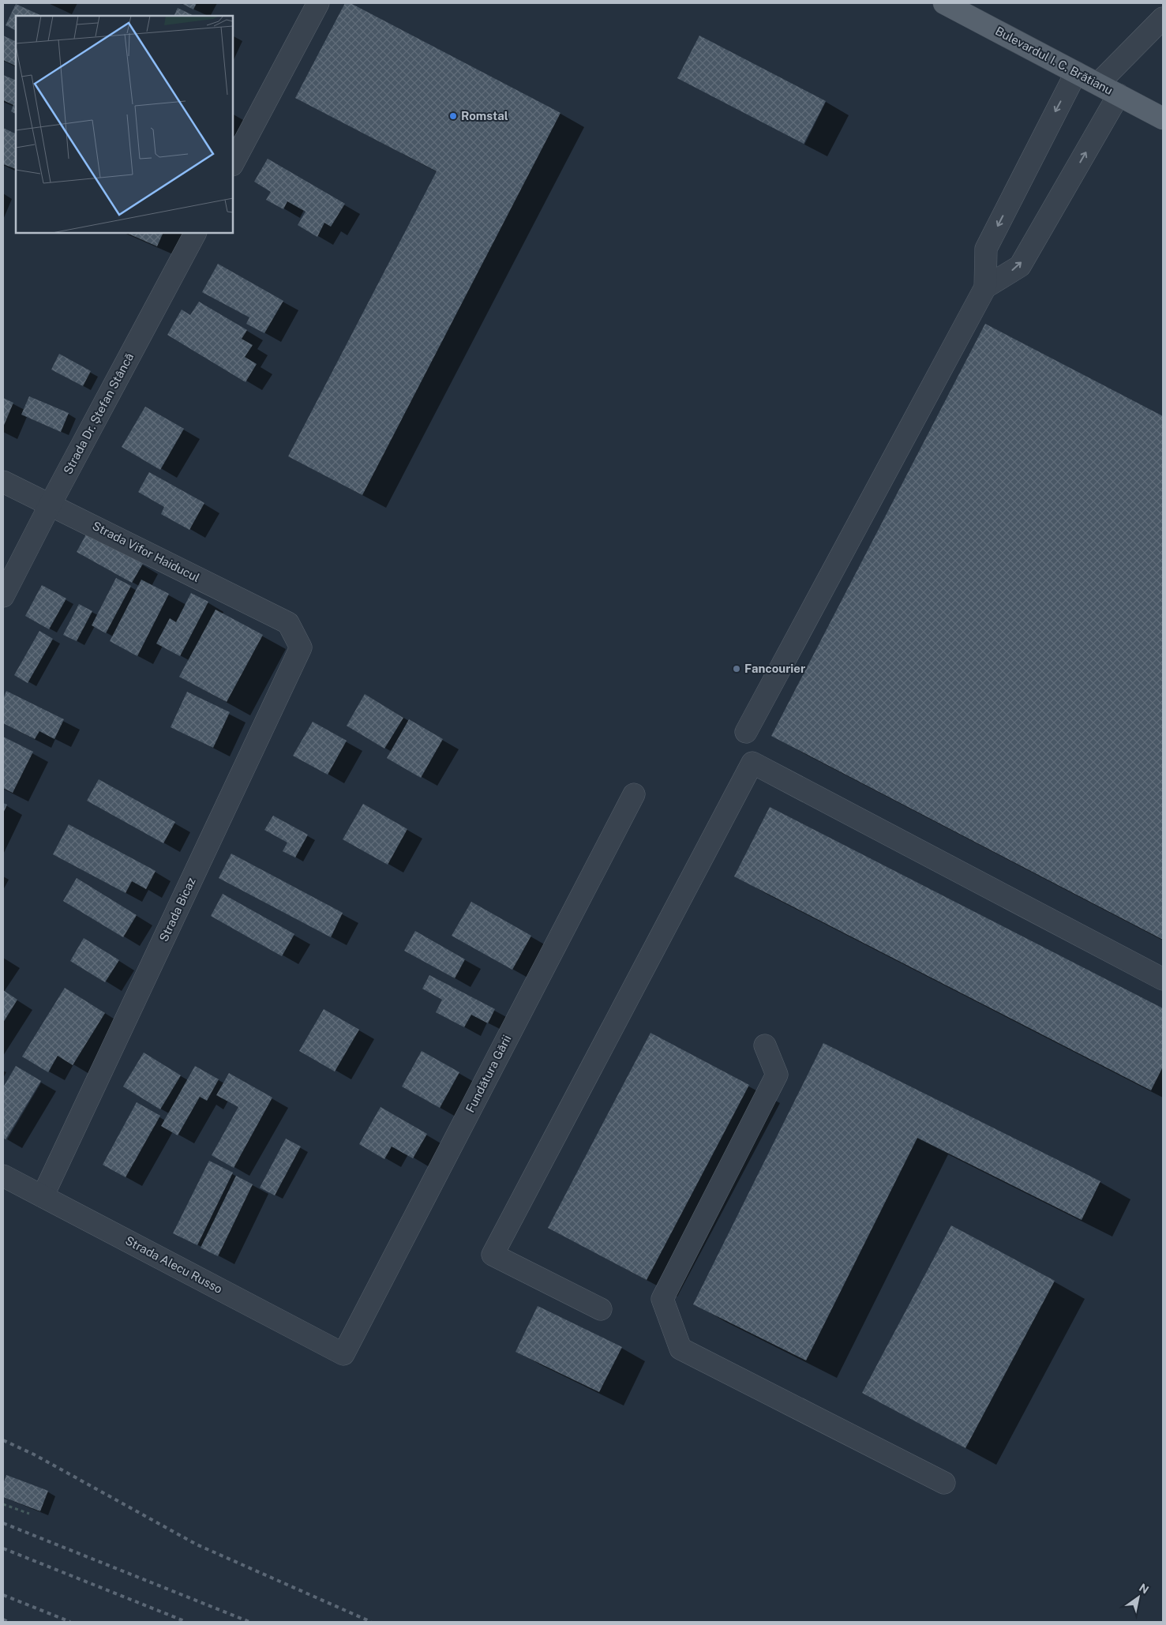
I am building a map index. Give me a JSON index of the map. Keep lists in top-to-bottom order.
{
  "streets": {
    "main road": ["Bulevardul I. C. Brătianu"],
    "street": [
      "Strada Dr. Ștefan Stâncă",
      "Strada Vifor Haiducul",
      "Strada Bicaz",
      "Fundătura Gării",
      "Strada Alecu Russo"
    ]
  },
  "crossings": [
    ["Strada Dr. Ștefan Stâncă", "Strada Vifor Haiducul"],
    ["Strada Vifor Haiducul", "Strada Bicaz"],
    ["Strada Bicaz", "Strada Alecu Russo"],
    ["Fundătura Gării", "Strada Alecu Russo"]
  ],
  "places": ["Romstal", "Fancourier"],
  "north": "top right"
}
